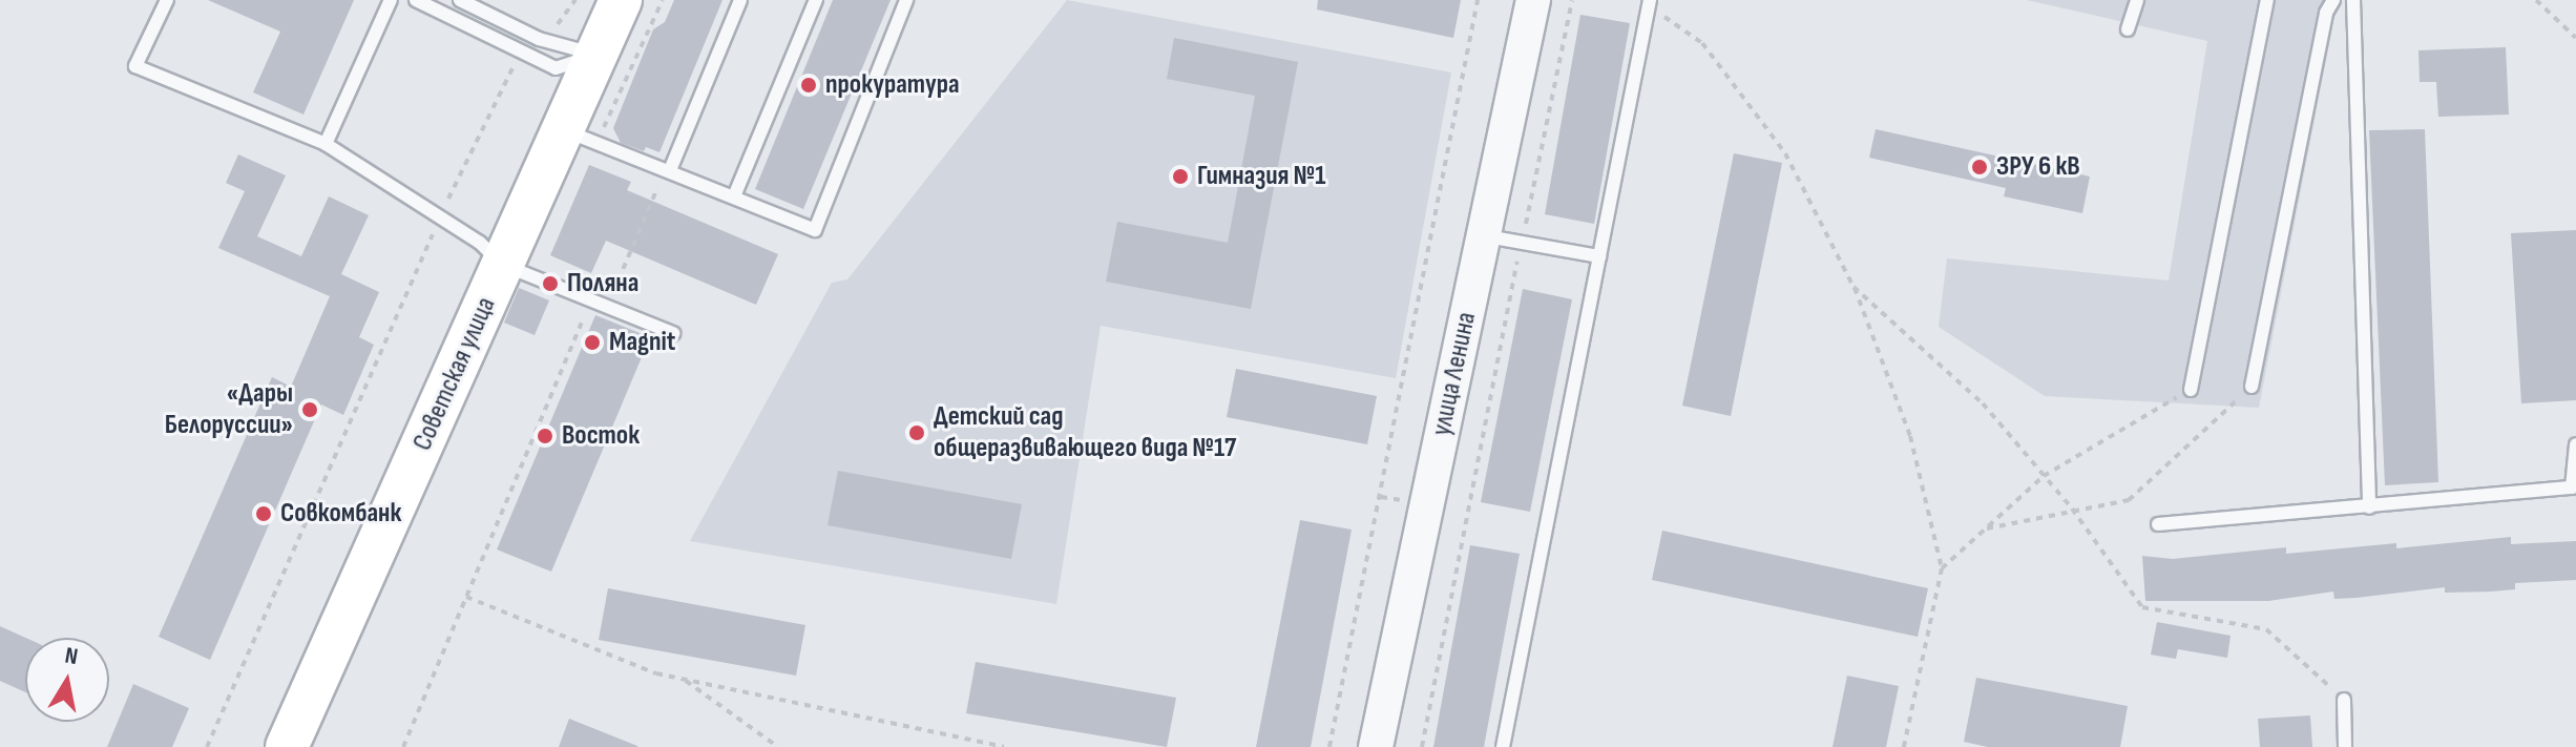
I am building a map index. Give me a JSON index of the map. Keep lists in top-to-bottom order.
{
  "streets": {
    "main road": ["Советская улица"],
    "street": ["улица Ленина"]
  },
  "places": [
    "прокуратура",
    "ЗРУ 6 кВ",
    "Гимназия №1",
    "Поляна",
    "Magnit",
    "«Дары Белоруссии»",
    "Детский сад общеразвивающего вида №17",
    "Восток",
    "Совкомбанк"
  ],
  "north": "top"
}
